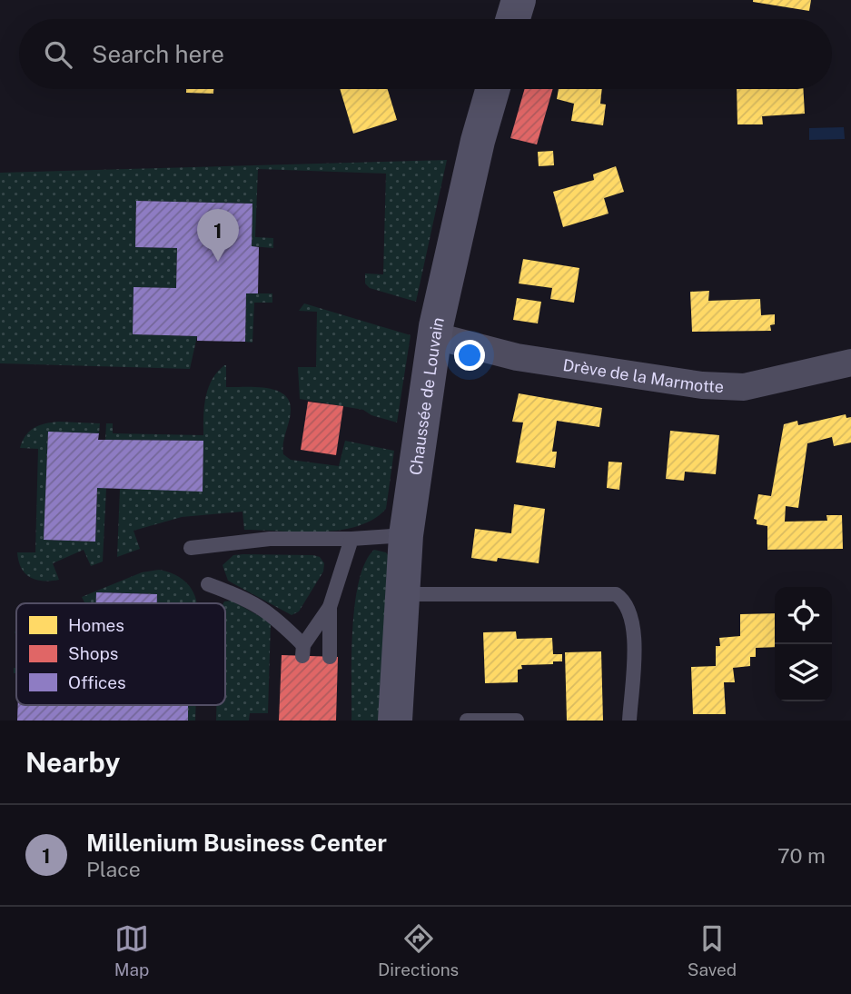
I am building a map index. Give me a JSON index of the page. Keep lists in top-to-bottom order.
{
  "streets": {
    "main road": ["Chaussée de Louvain"],
    "street": ["Drève de la Marmotte"]
  },
  "crossings": [
    ["Drève de la Marmotte", "Chaussée de Louvain"]
  ],
  "legend": ["Homes", "Shops", "Offices"],
  "page": {
    "search": "Search here",
    "pins": "1",
    "heading": "Nearby",
    "list": [
      {
        "mark": "1",
        "name": "Millenium Business Center",
        "note": "Place",
        "value": "70 m"
      }
    ],
    "nav": ["Map", "Directions", "Saved"]
  }
}
